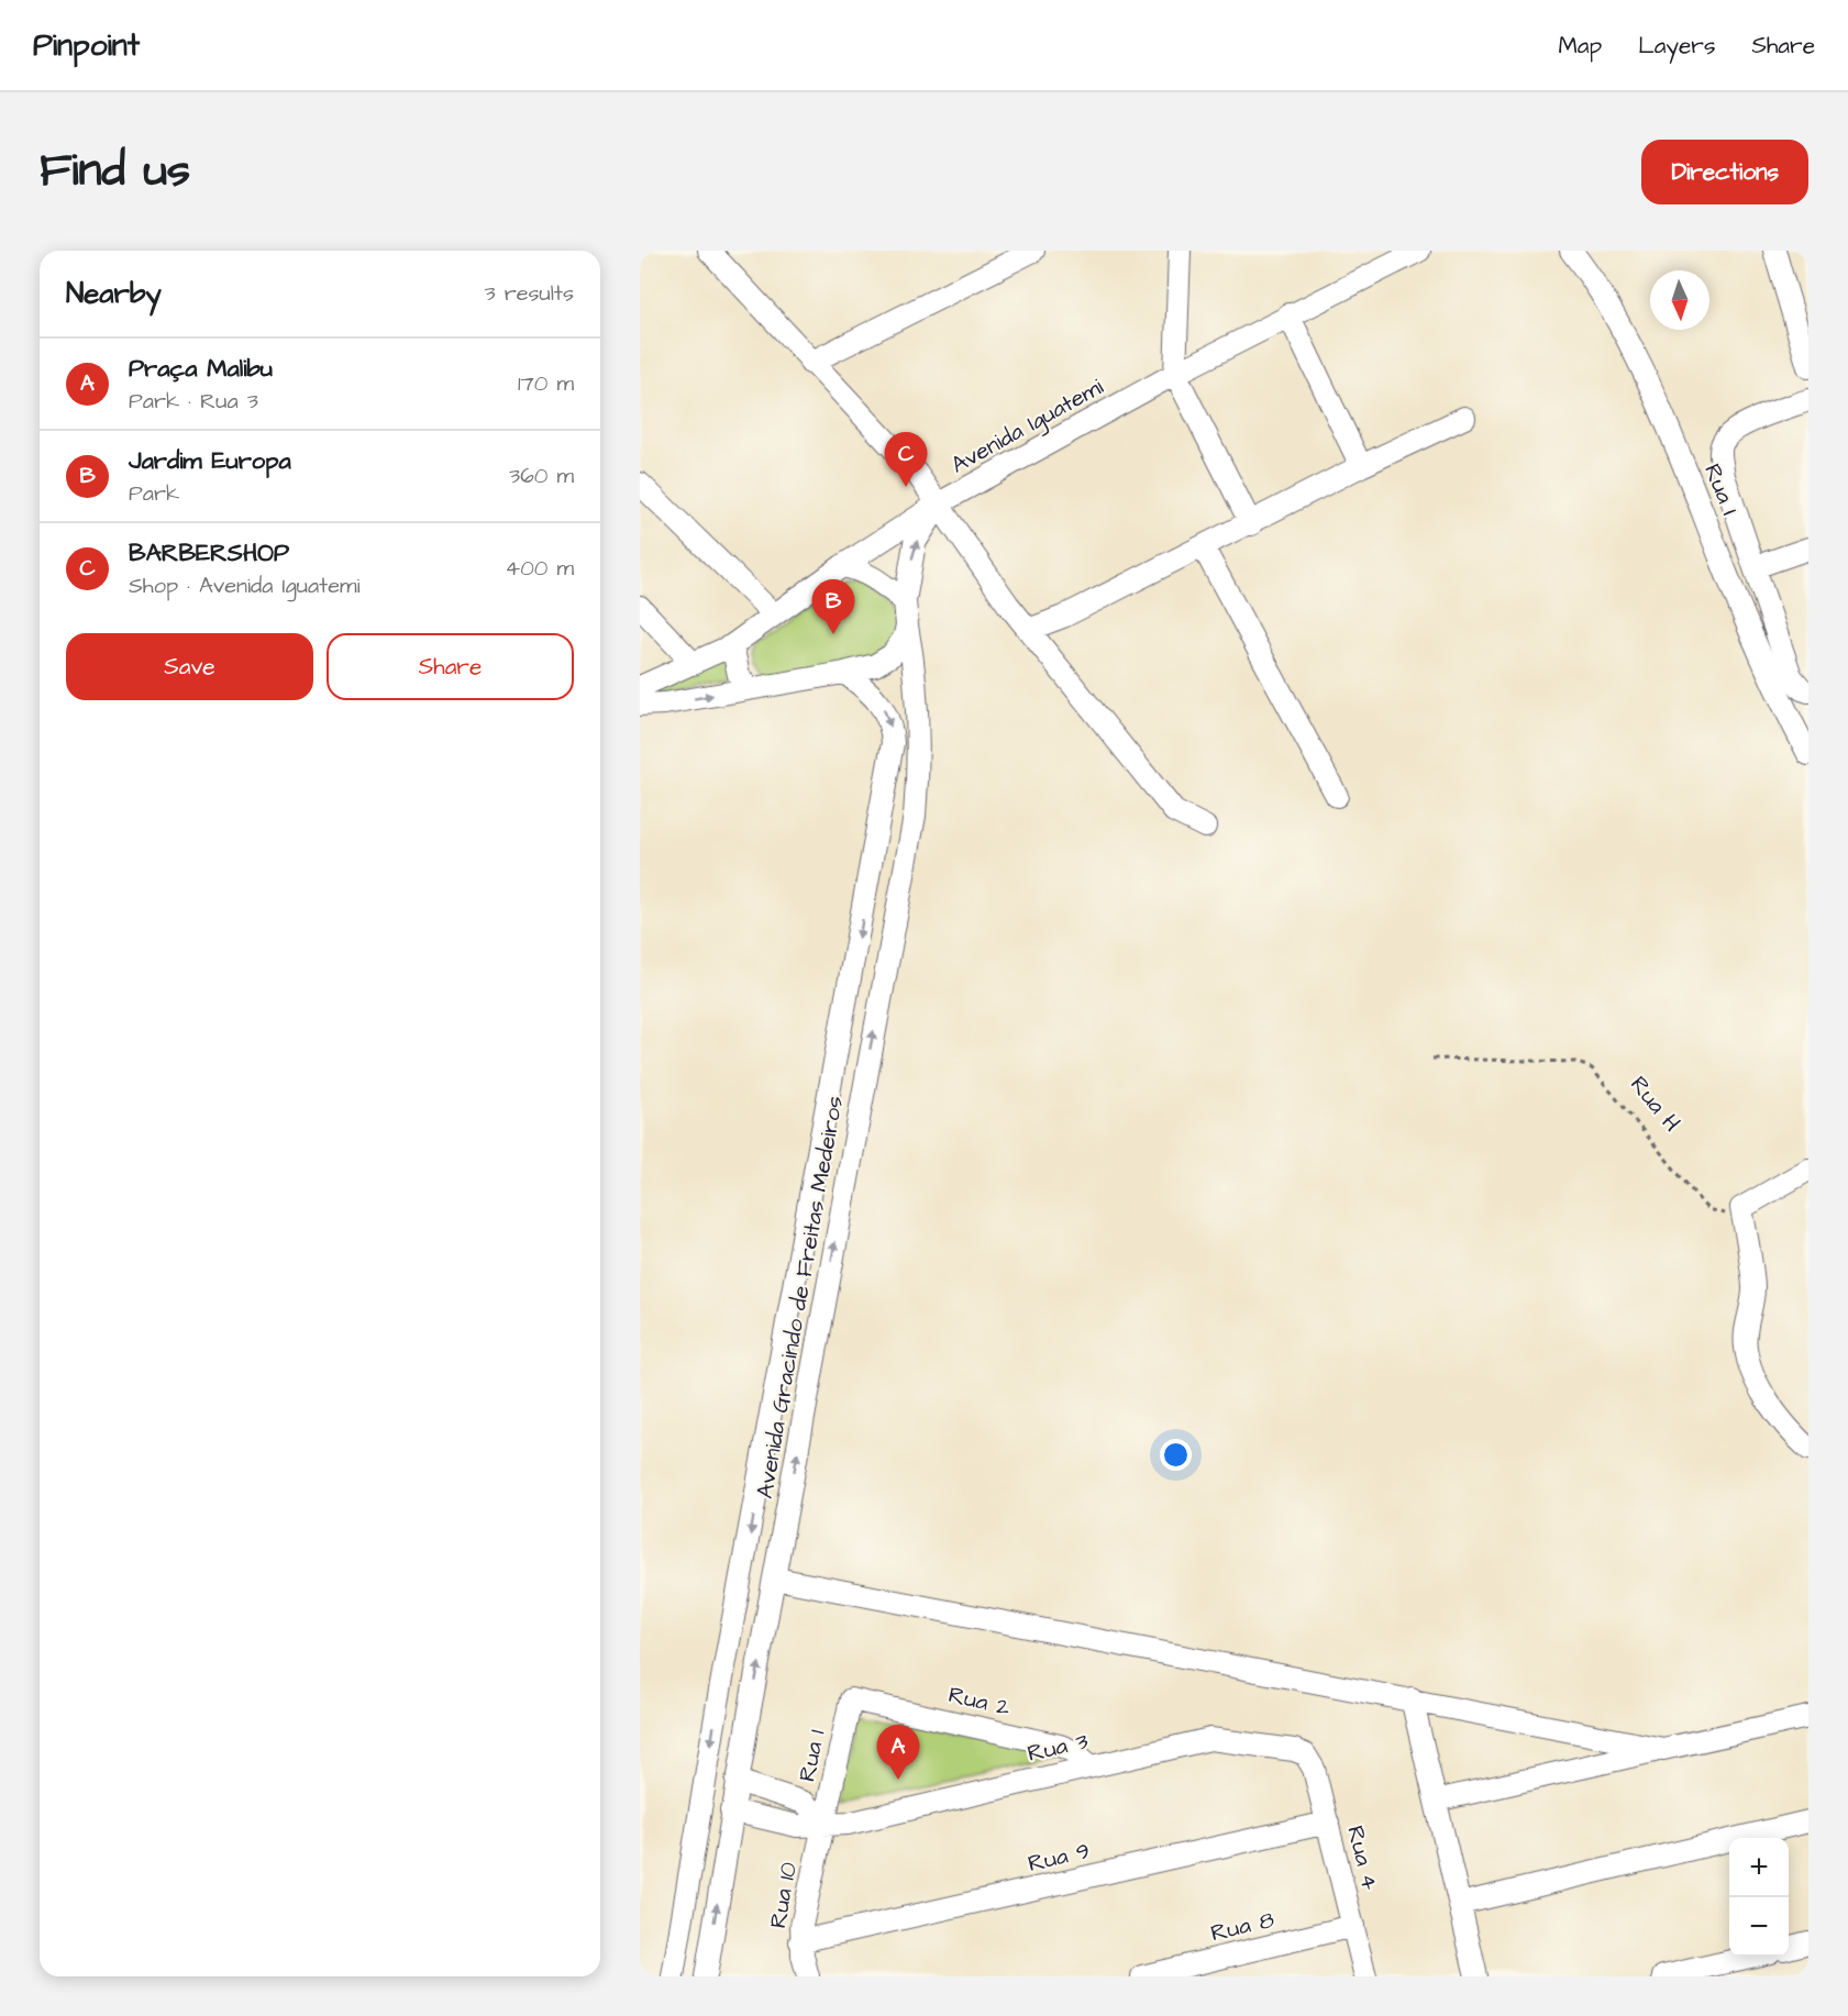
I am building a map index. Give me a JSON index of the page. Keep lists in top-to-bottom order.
{
  "streets": {
    "street": [
      "Avenida Iguatemi",
      "Rua I",
      "Avenida Gracindo de Freitas Medeiros",
      "Rua 2",
      "Rua 3",
      "Rua 1",
      "Rua 9",
      "Rua 4",
      "Rua 10",
      "Rua 8"
    ],
    "path": ["Rua H"]
  },
  "crossings": [
    ["Avenida Iguatemi", "Avenida Gracindo de Freitas Medeiros"],
    ["Avenida Gracindo de Freitas Medeiros", "Rua 3"],
    ["Rua 2", "Rua 3"],
    ["Rua 2", "Rua 1"],
    ["Rua 3", "Rua 1"],
    ["Rua 3", "Rua 4"],
    ["Rua 3", "Rua 10"],
    ["Rua 1", "Rua 10"],
    ["Rua 9", "Rua 4"],
    ["Rua 9", "Rua 10"],
    ["Rua 4", "Rua 8"]
  ],
  "north": "bottom",
  "page": {
    "header": "Pinpoint",
    "nav": ["Map", "Layers", "Share"],
    "title": "Find us",
    "buttons": [
      "Directions",
      ["Save", "Share"]
    ],
    "heading": ["Nearby", "3 results"],
    "list": [
      {
        "mark": "A",
        "name": "Praça Malibu",
        "note": "Park · Rua 3",
        "value": "170 m"
      },
      {
        "mark": "B",
        "name": "Jardim Europa",
        "note": "Park",
        "value": "360 m"
      },
      {
        "mark": "C",
        "name": "BARBERSHOP",
        "note": "Shop · Avenida Iguatemi",
        "value": "400 m"
      }
    ],
    "pins": ["C", "B", "A"],
    "map_buttons": ["+", "−"]
  }
}
